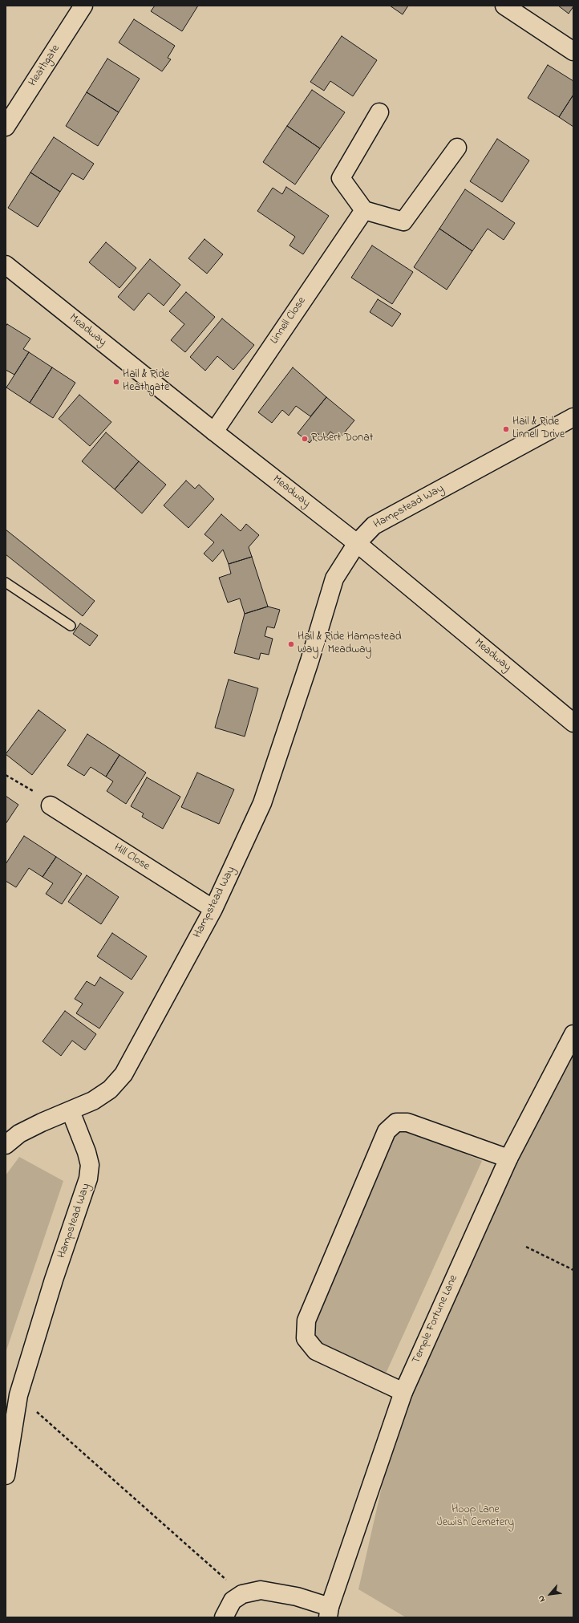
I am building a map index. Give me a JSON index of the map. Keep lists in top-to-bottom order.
{
  "streets": {
    "street": [
      "Heathgate",
      "Linnell Close",
      "Meadway",
      "Hampstead Way",
      "Hill Close",
      "Temple Fortune Lane"
    ]
  },
  "crossings": [
    ["Linnell Close", "Meadway"],
    ["Meadway", "Hampstead Way"],
    ["Hampstead Way", "Hill Close"]
  ],
  "parks": ["Hoop Lane Jewish Cemetery"],
  "places": [
    "Hail & Ride Heathgate",
    "Hail & Ride Linnell Drive",
    "Robert Donat",
    "Hail & Ride Hampstead Way / Meadway"
  ],
  "north": "bottom left"
}
